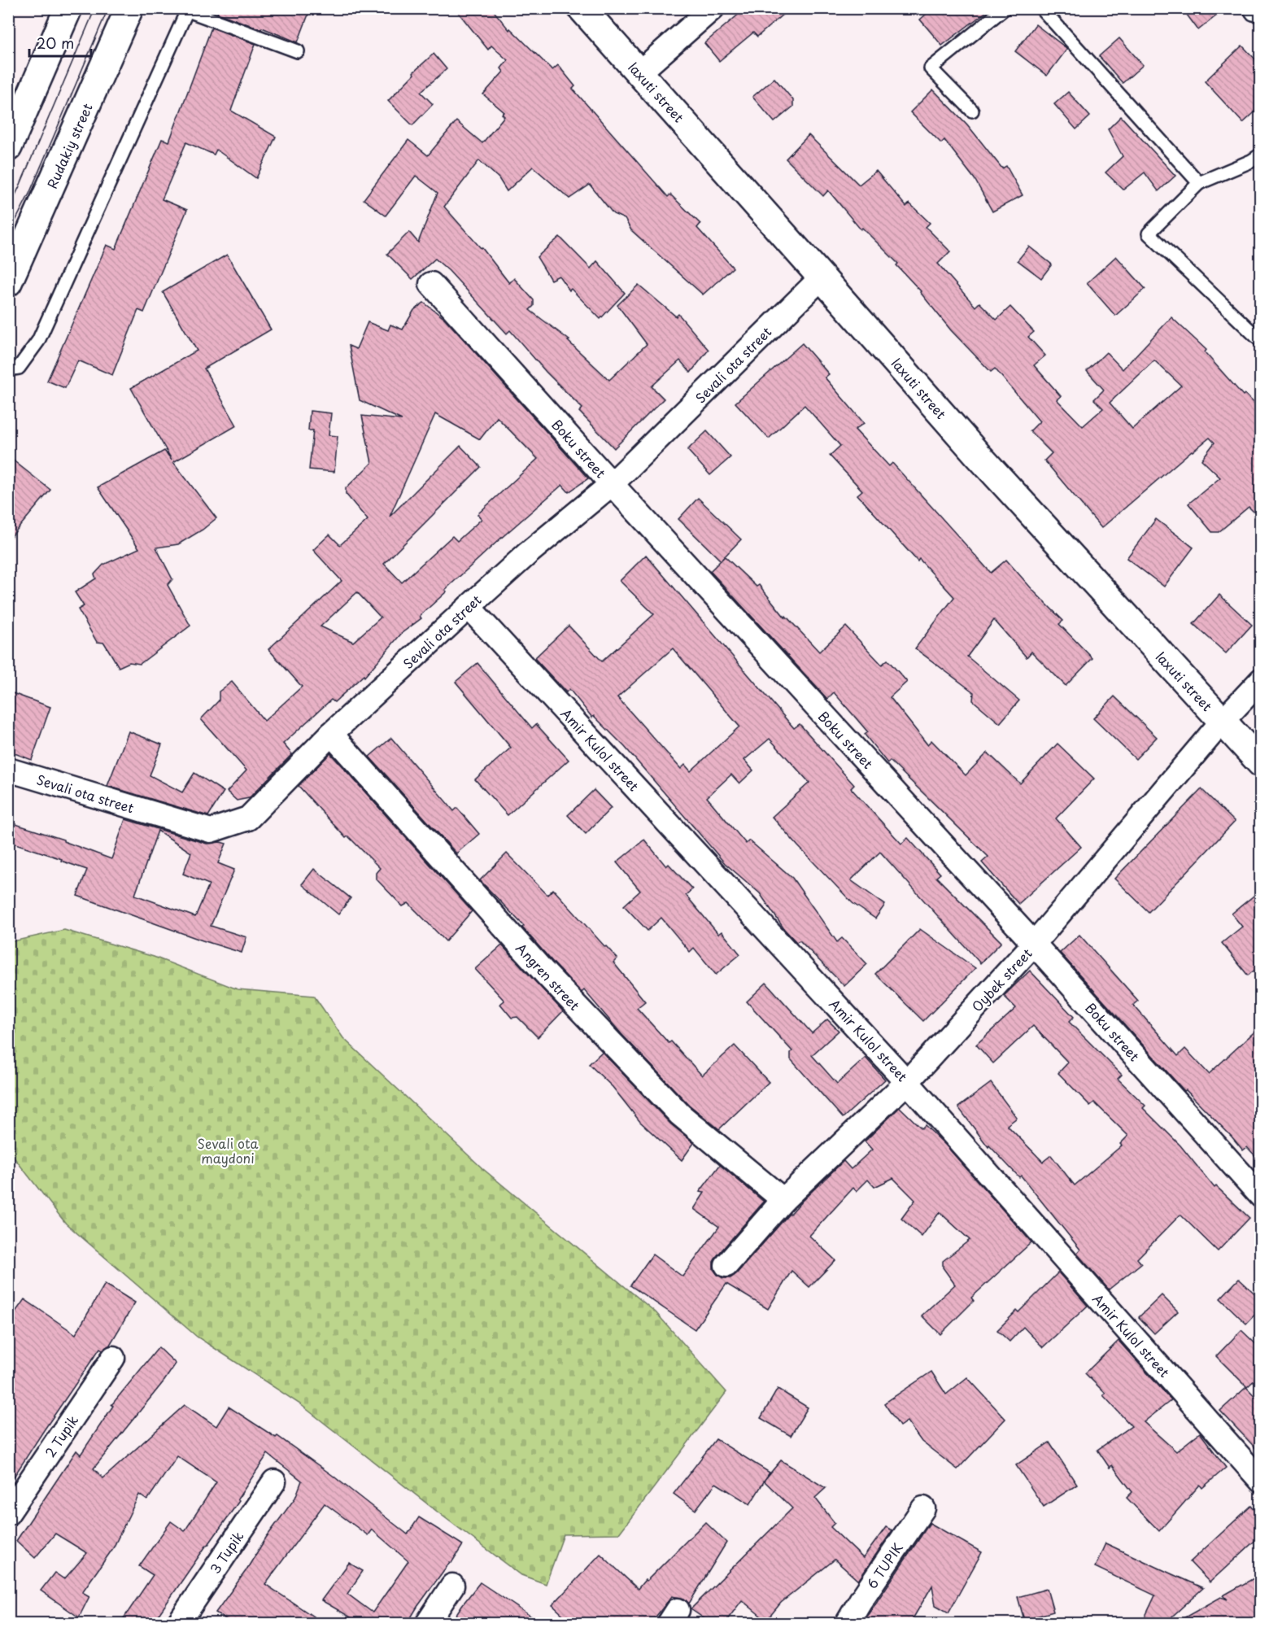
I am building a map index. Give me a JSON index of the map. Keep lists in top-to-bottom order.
{
  "streets": {
    "street": [
      "laxuti street",
      "Rudakiy street",
      "Sevali ota street",
      "Boku street",
      "Amir Kulol street",
      "Angren street",
      "Oybek street",
      "2 Tupik",
      "3 Tupik",
      "6 TUPIK"
    ]
  },
  "crossings": [
    ["laxuti street", "Sevali ota street"],
    ["laxuti street", "Oybek street"],
    ["Sevali ota street", "Boku street"],
    ["Sevali ota street", "Amir Kulol street"],
    ["Sevali ota street", "Angren street"],
    ["Boku street", "Oybek street"],
    ["Amir Kulol street", "Oybek street"],
    ["Angren street", "Oybek street"]
  ],
  "parks": ["Sevali ota maydoni"],
  "scale_bar": "20 m"
}
